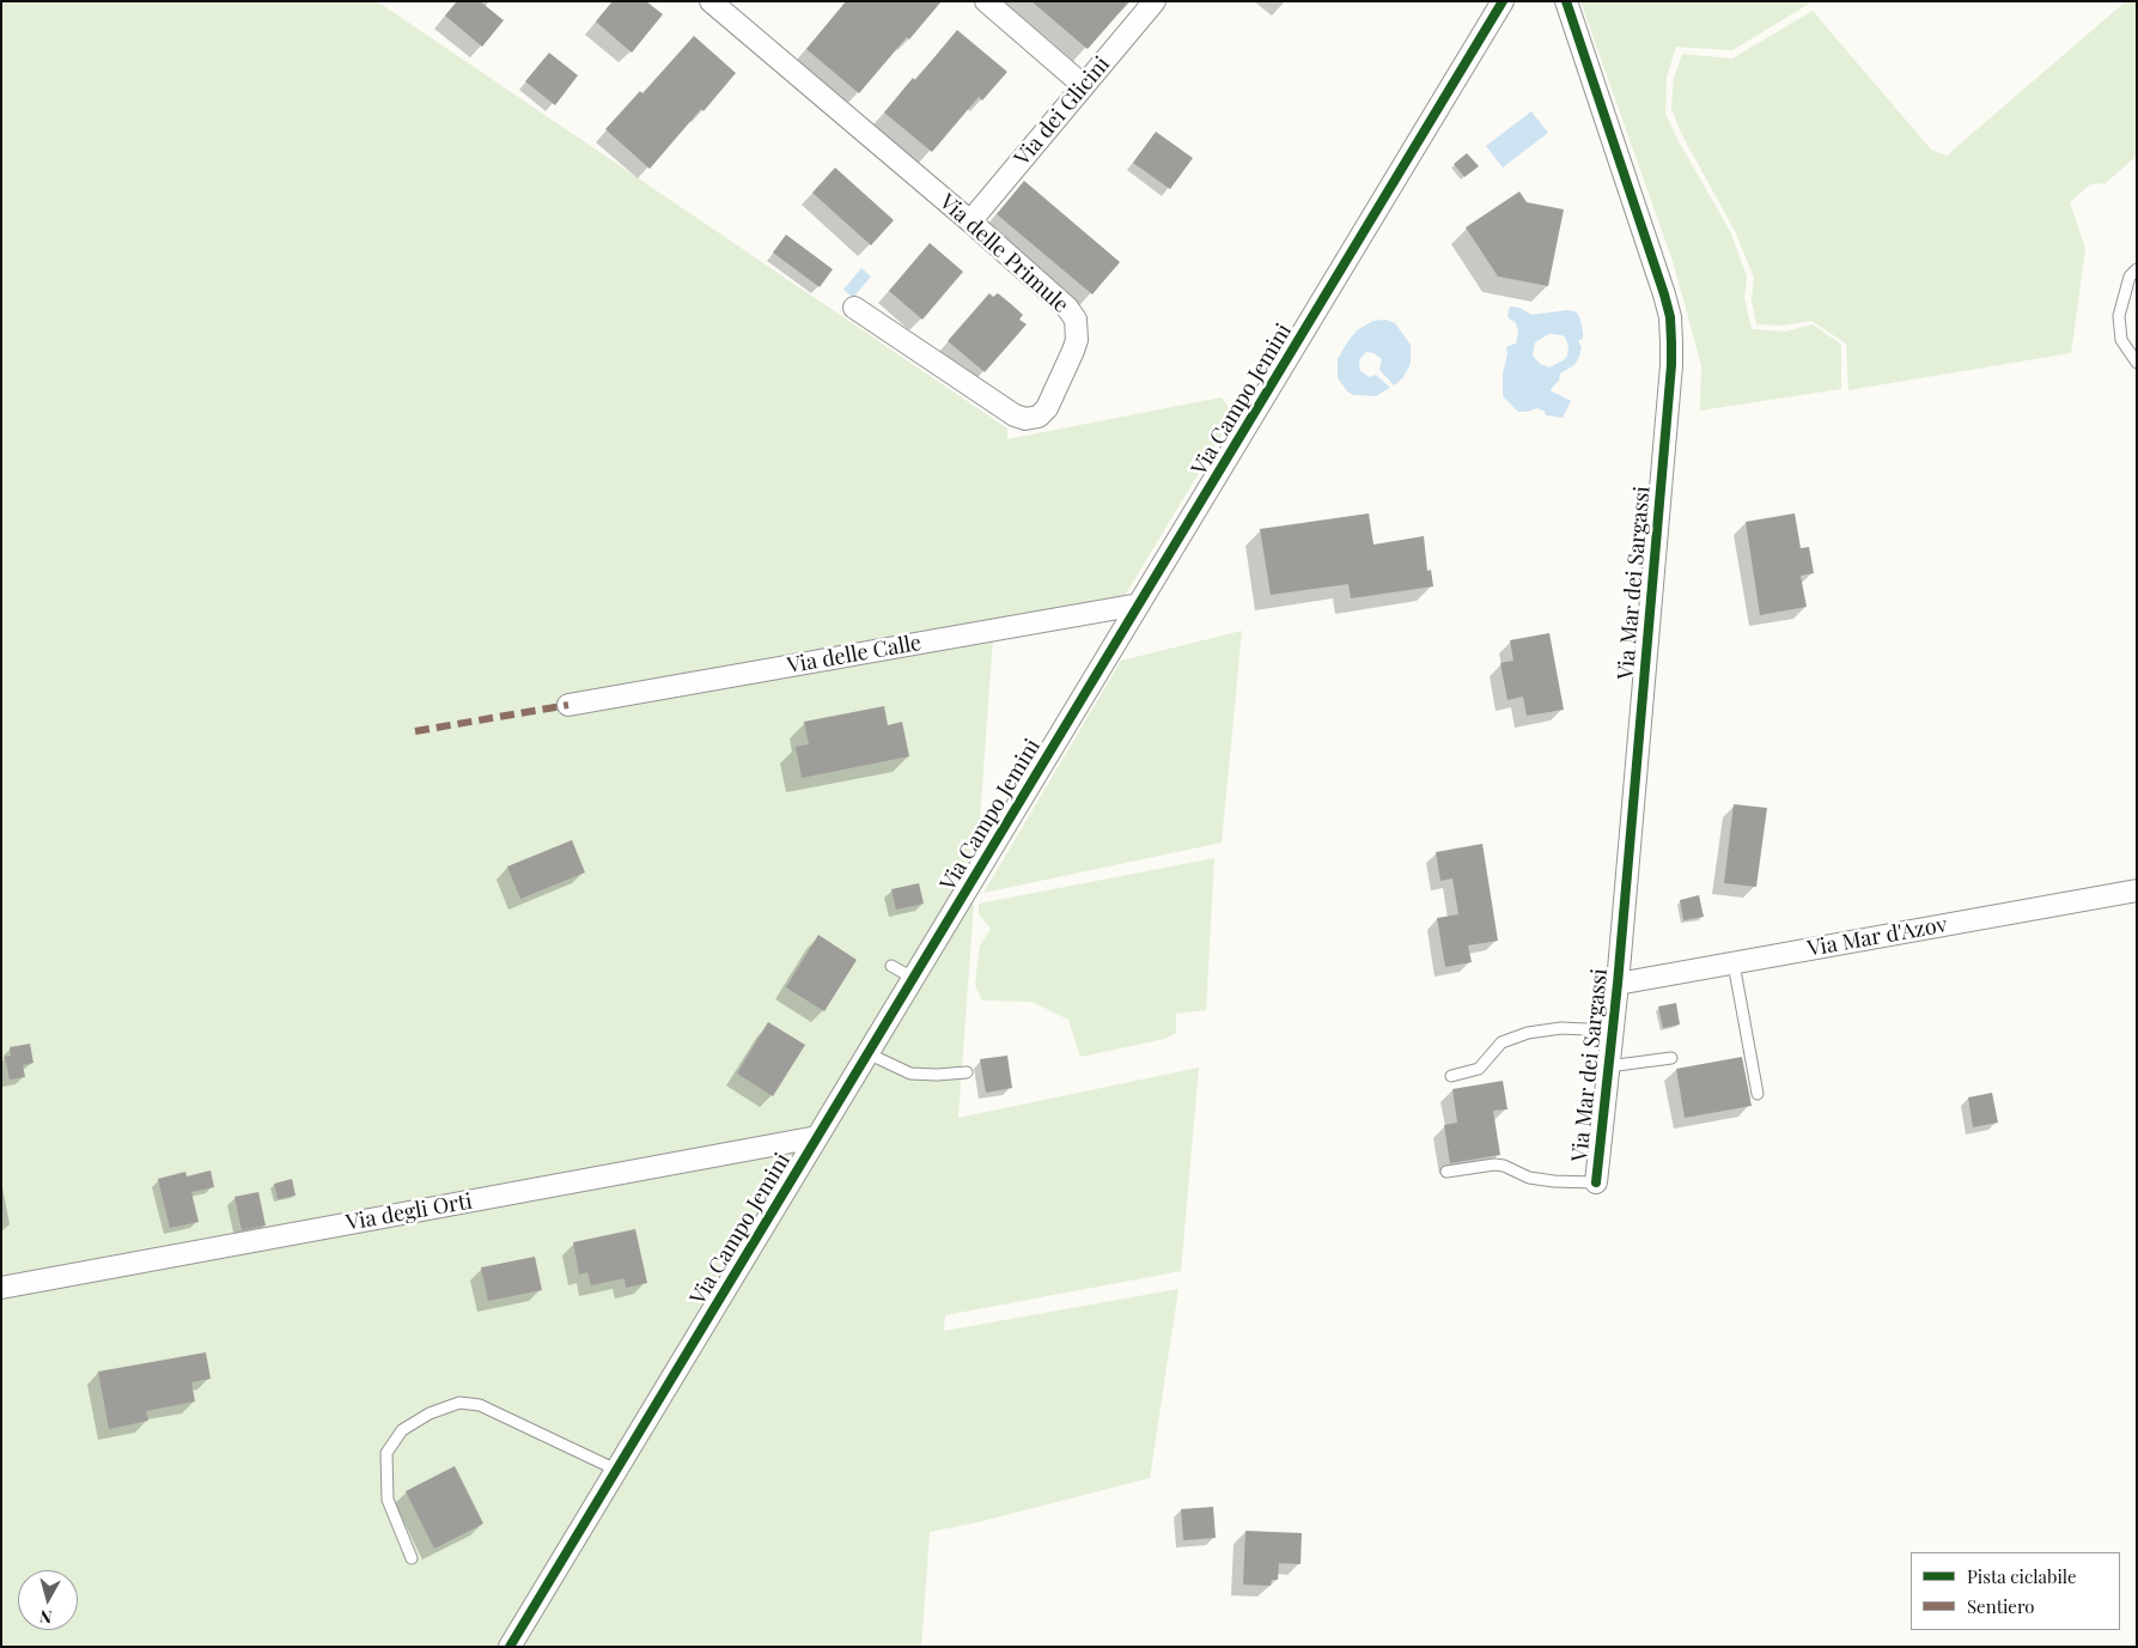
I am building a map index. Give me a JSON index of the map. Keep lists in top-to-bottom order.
{
  "streets": {
    "street": [
      "Via dei Glicini",
      "Via delle Primule",
      "Via Campo Jemini",
      "Via Mar dei Sargassi",
      "Via delle Calle",
      "Via Mar d'Azov",
      "Via degli Orti"
    ]
  },
  "crossings": [
    ["Via dei Glicini", "Via delle Primule"],
    ["Via Campo Jemini", "Via delle Calle"],
    ["Via Campo Jemini", "Via degli Orti"],
    ["Via Mar dei Sargassi", "Via Mar d'Azov"]
  ],
  "legend": ["Pista ciclabile", "Sentiero"],
  "north": "bottom"
}
